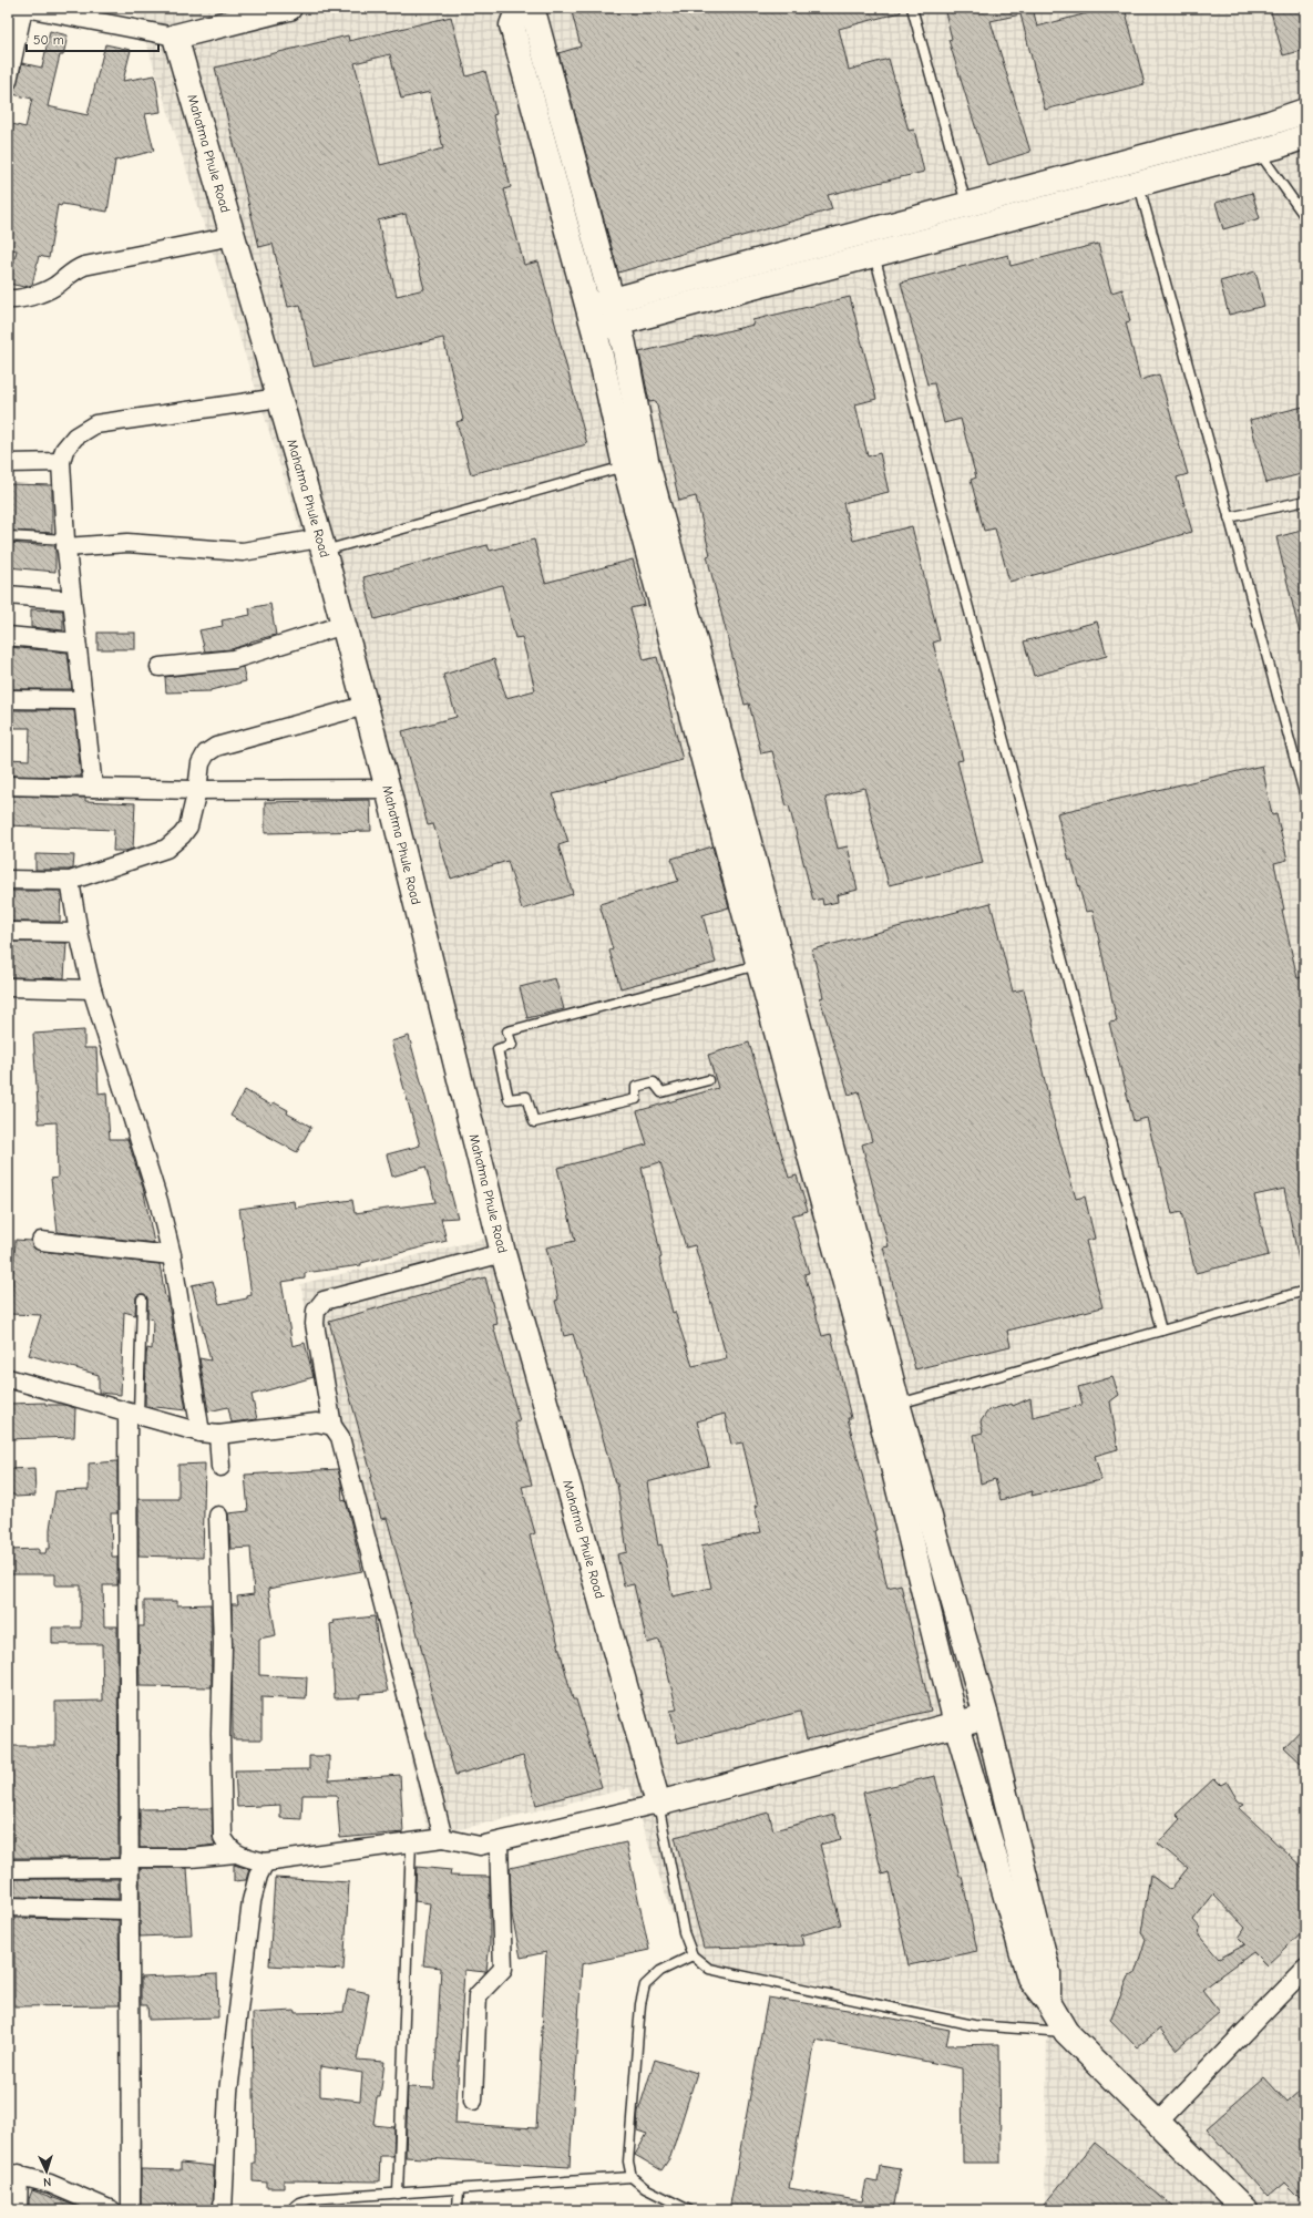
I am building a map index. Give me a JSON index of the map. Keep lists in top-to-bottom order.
{
  "streets": {
    "street": ["Mahatma Phule Road"]
  },
  "scale_bar": "50 m",
  "north": "bottom"
}
